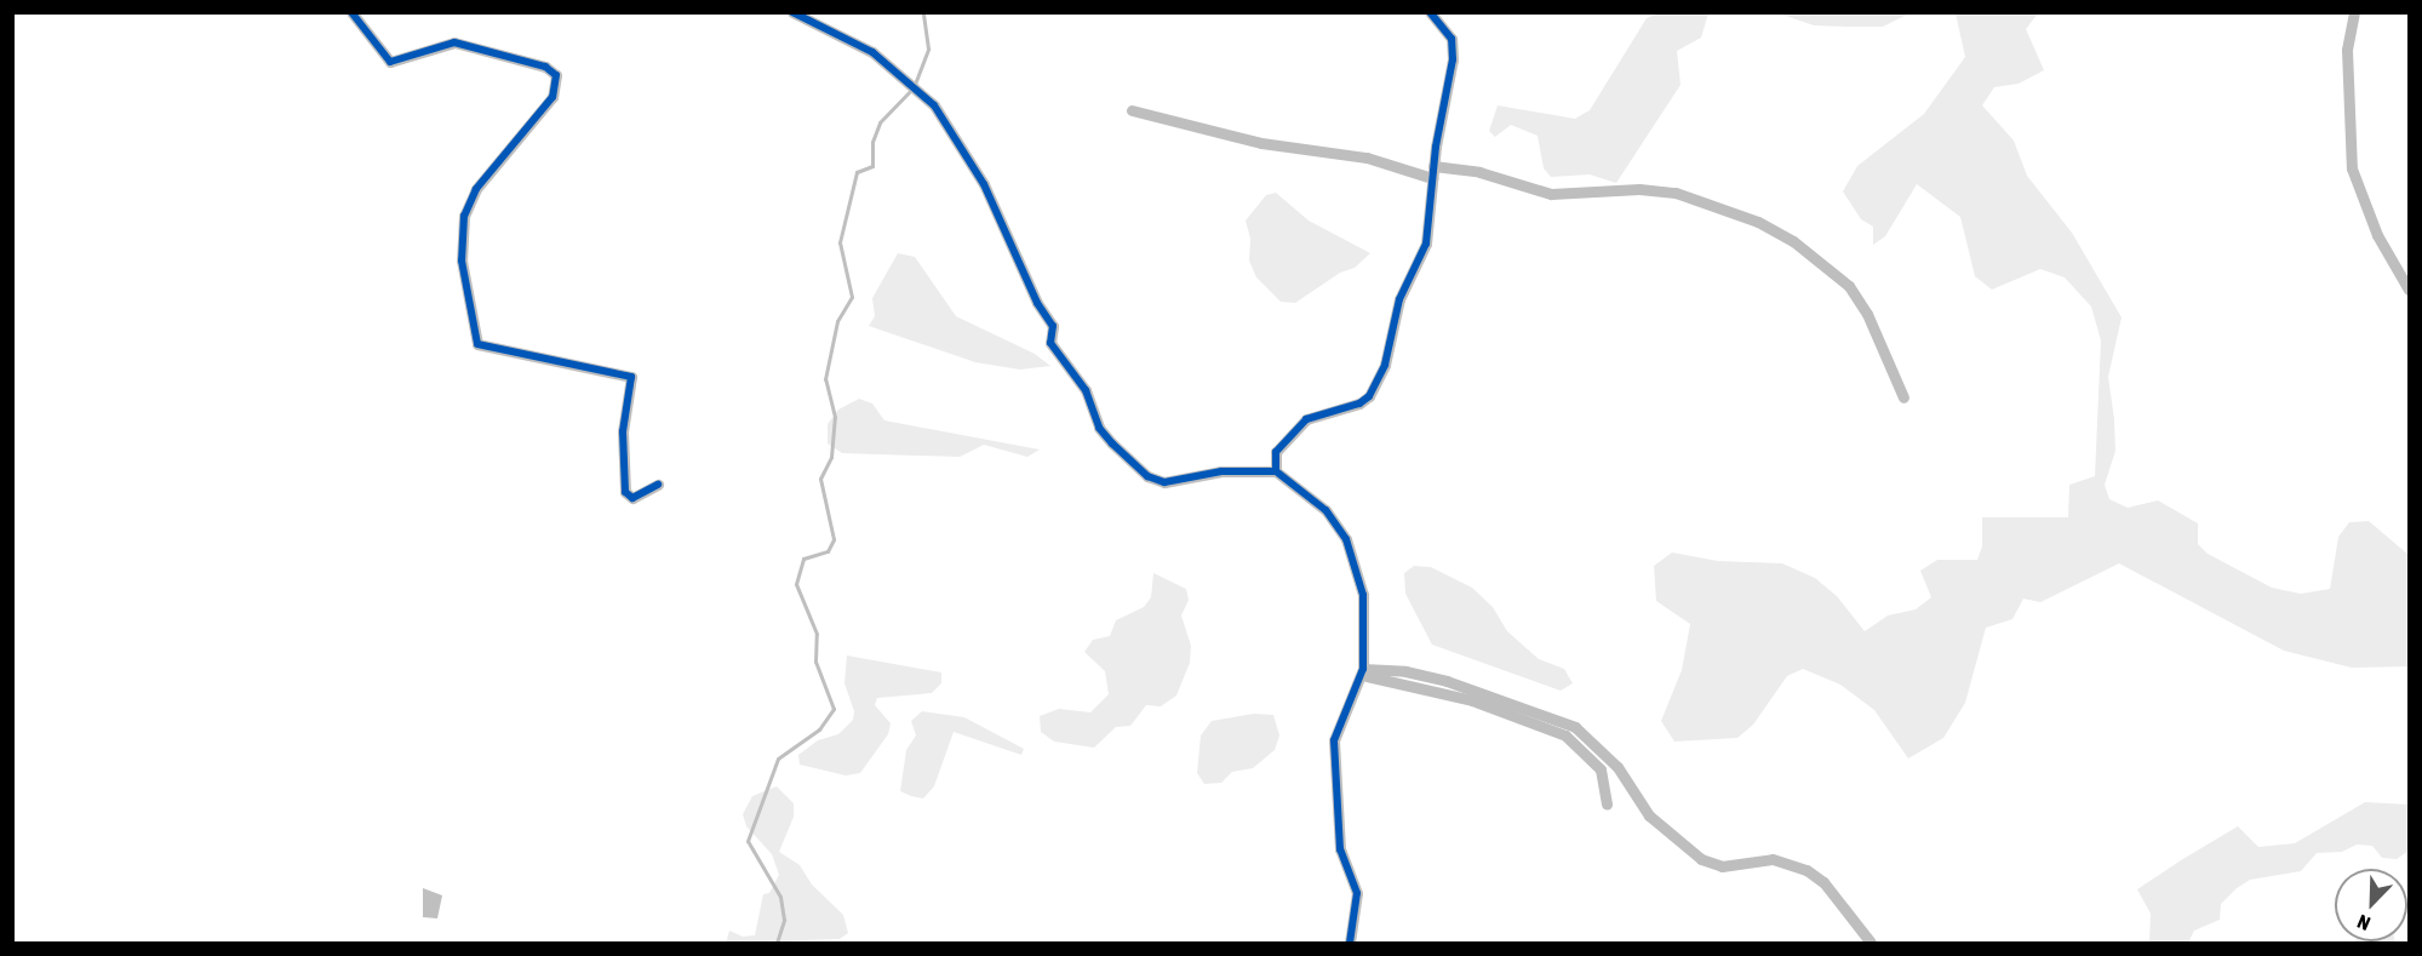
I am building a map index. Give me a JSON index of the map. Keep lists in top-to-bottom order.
{
  "north": "bottom left"
}
